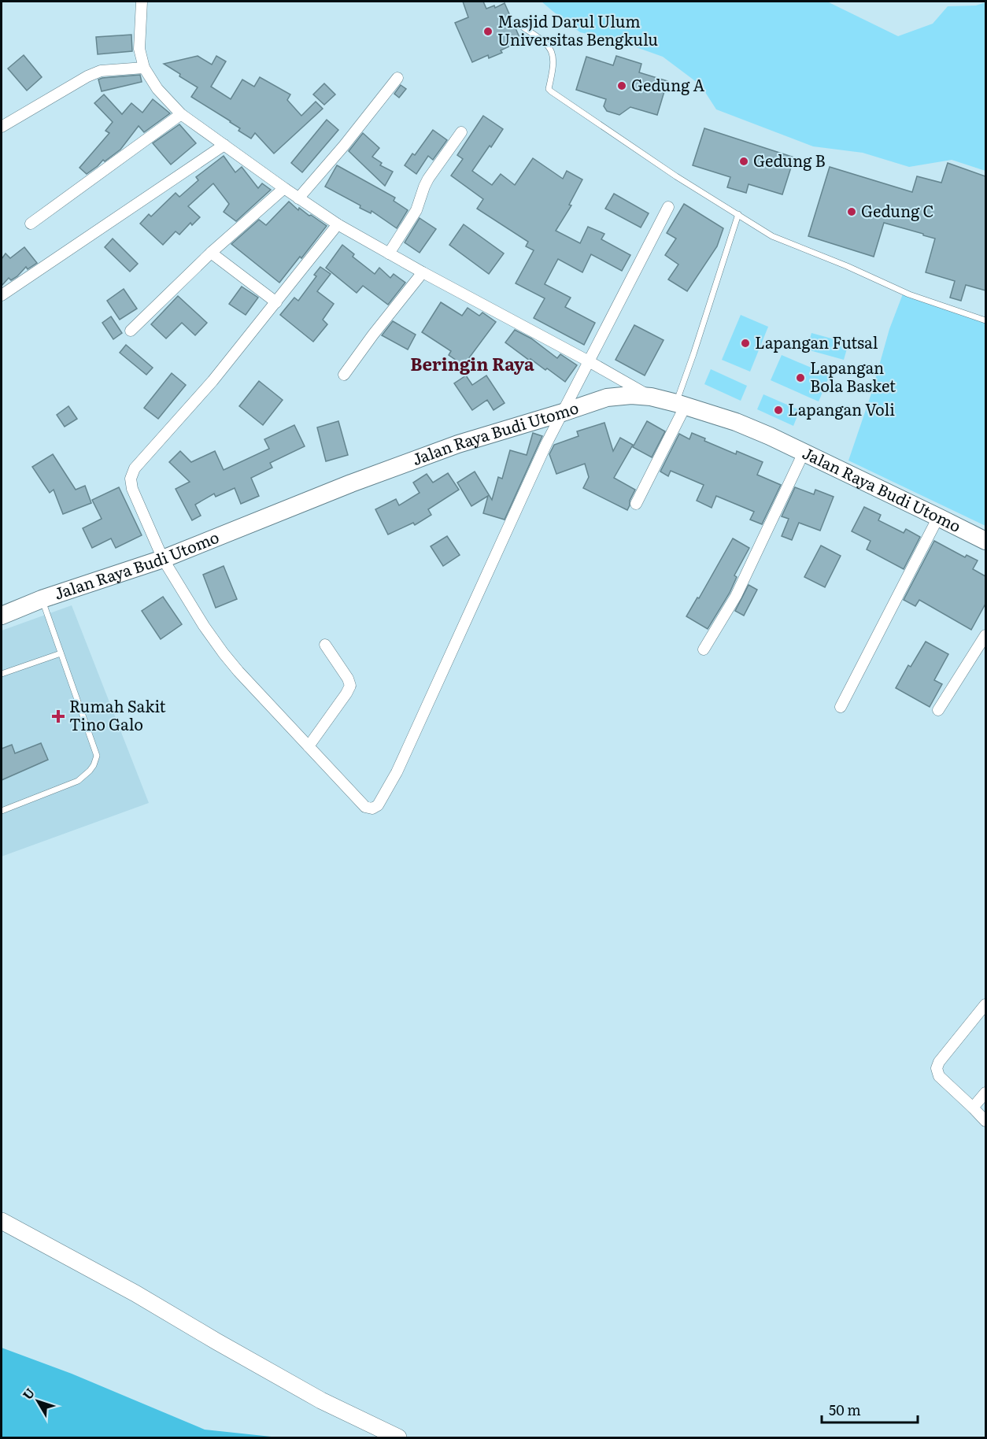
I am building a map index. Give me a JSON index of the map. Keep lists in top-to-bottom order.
{
  "streets": {
    "highway": ["Jalan Raya Budi Utomo"]
  },
  "districts": ["Beringin Raya"],
  "places": {
    "other": [
      "Masjid Darul Ulum Universitas Bengkulu",
      "Gedung A",
      "Gedung B",
      "Gedung C",
      "Lapangan Futsal",
      "Lapangan Bola Basket",
      "Lapangan Voli"
    ],
    "health": ["Rumah Sakit Tino Galo"]
  },
  "scale_bar": "50 m",
  "north": "top left"
}
